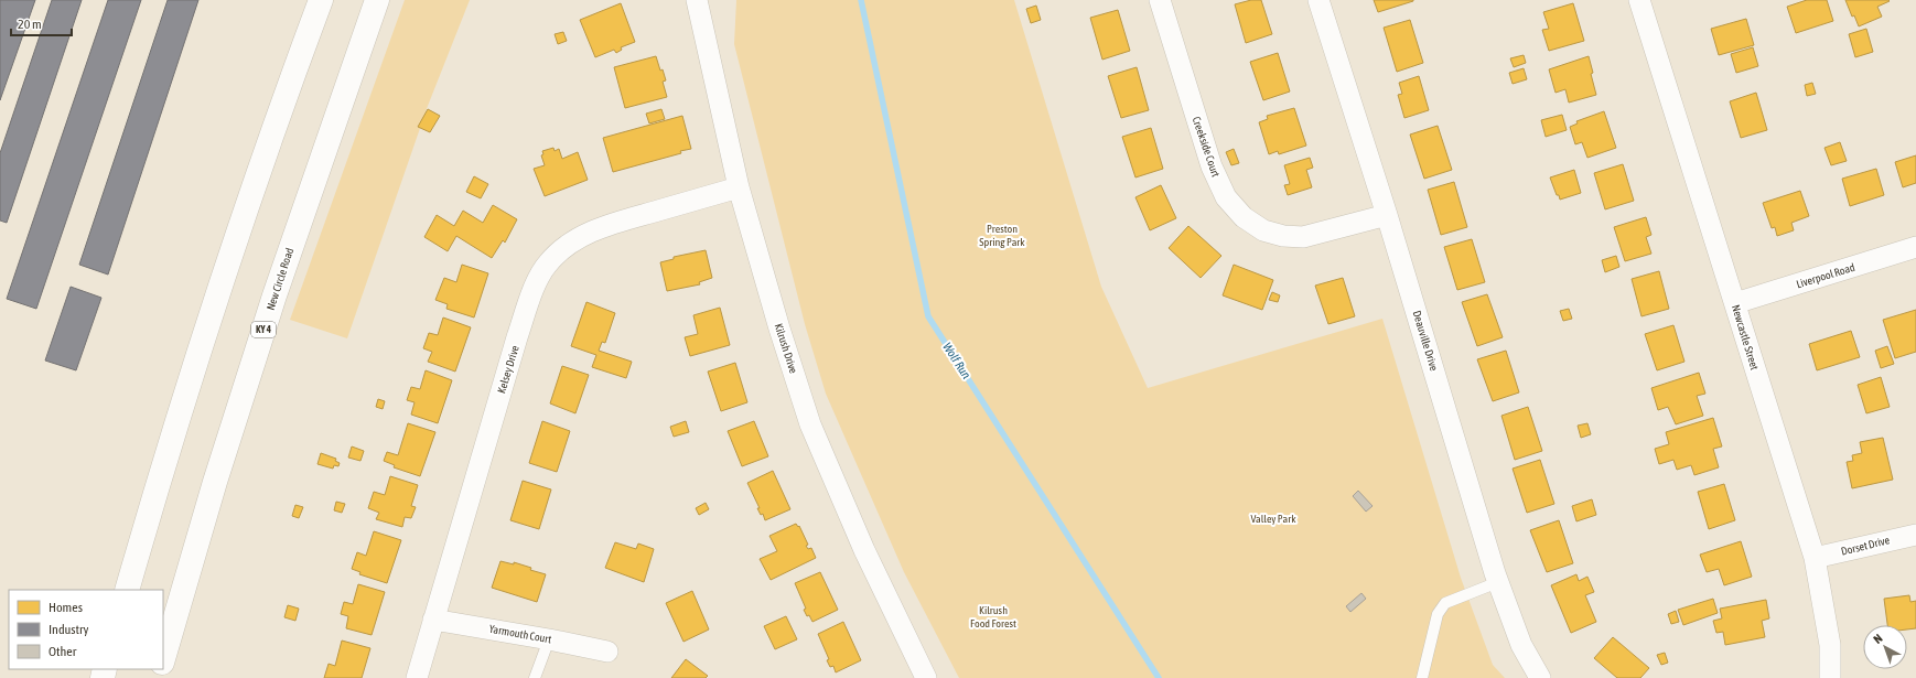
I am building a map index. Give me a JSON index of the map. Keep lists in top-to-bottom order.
{
  "streets": {
    "highway": ["New Circle Road", "KY 4"],
    "street": [
      "Creekside Court",
      "Liverpool Road",
      "Newcastle Street",
      "Deauville Drive",
      "Kilrush Drive",
      "Kelsey Drive",
      "Dorset Drive",
      "Yarmouth Court"
    ]
  },
  "crossings": [
    ["Creekside Court", "Deauville Drive"],
    ["Liverpool Road", "Newcastle Street"],
    ["Newcastle Street", "Dorset Drive"],
    ["Kilrush Drive", "Kelsey Drive"],
    ["Kelsey Drive", "Yarmouth Court"]
  ],
  "water": ["Wolf Run"],
  "parks": ["Preston Spring Park", "Valley Park", "Kilrush Food Forest"],
  "legend": ["Homes", "Industry", "Other"],
  "scale_bar": "20 m",
  "north": "top left"
}
